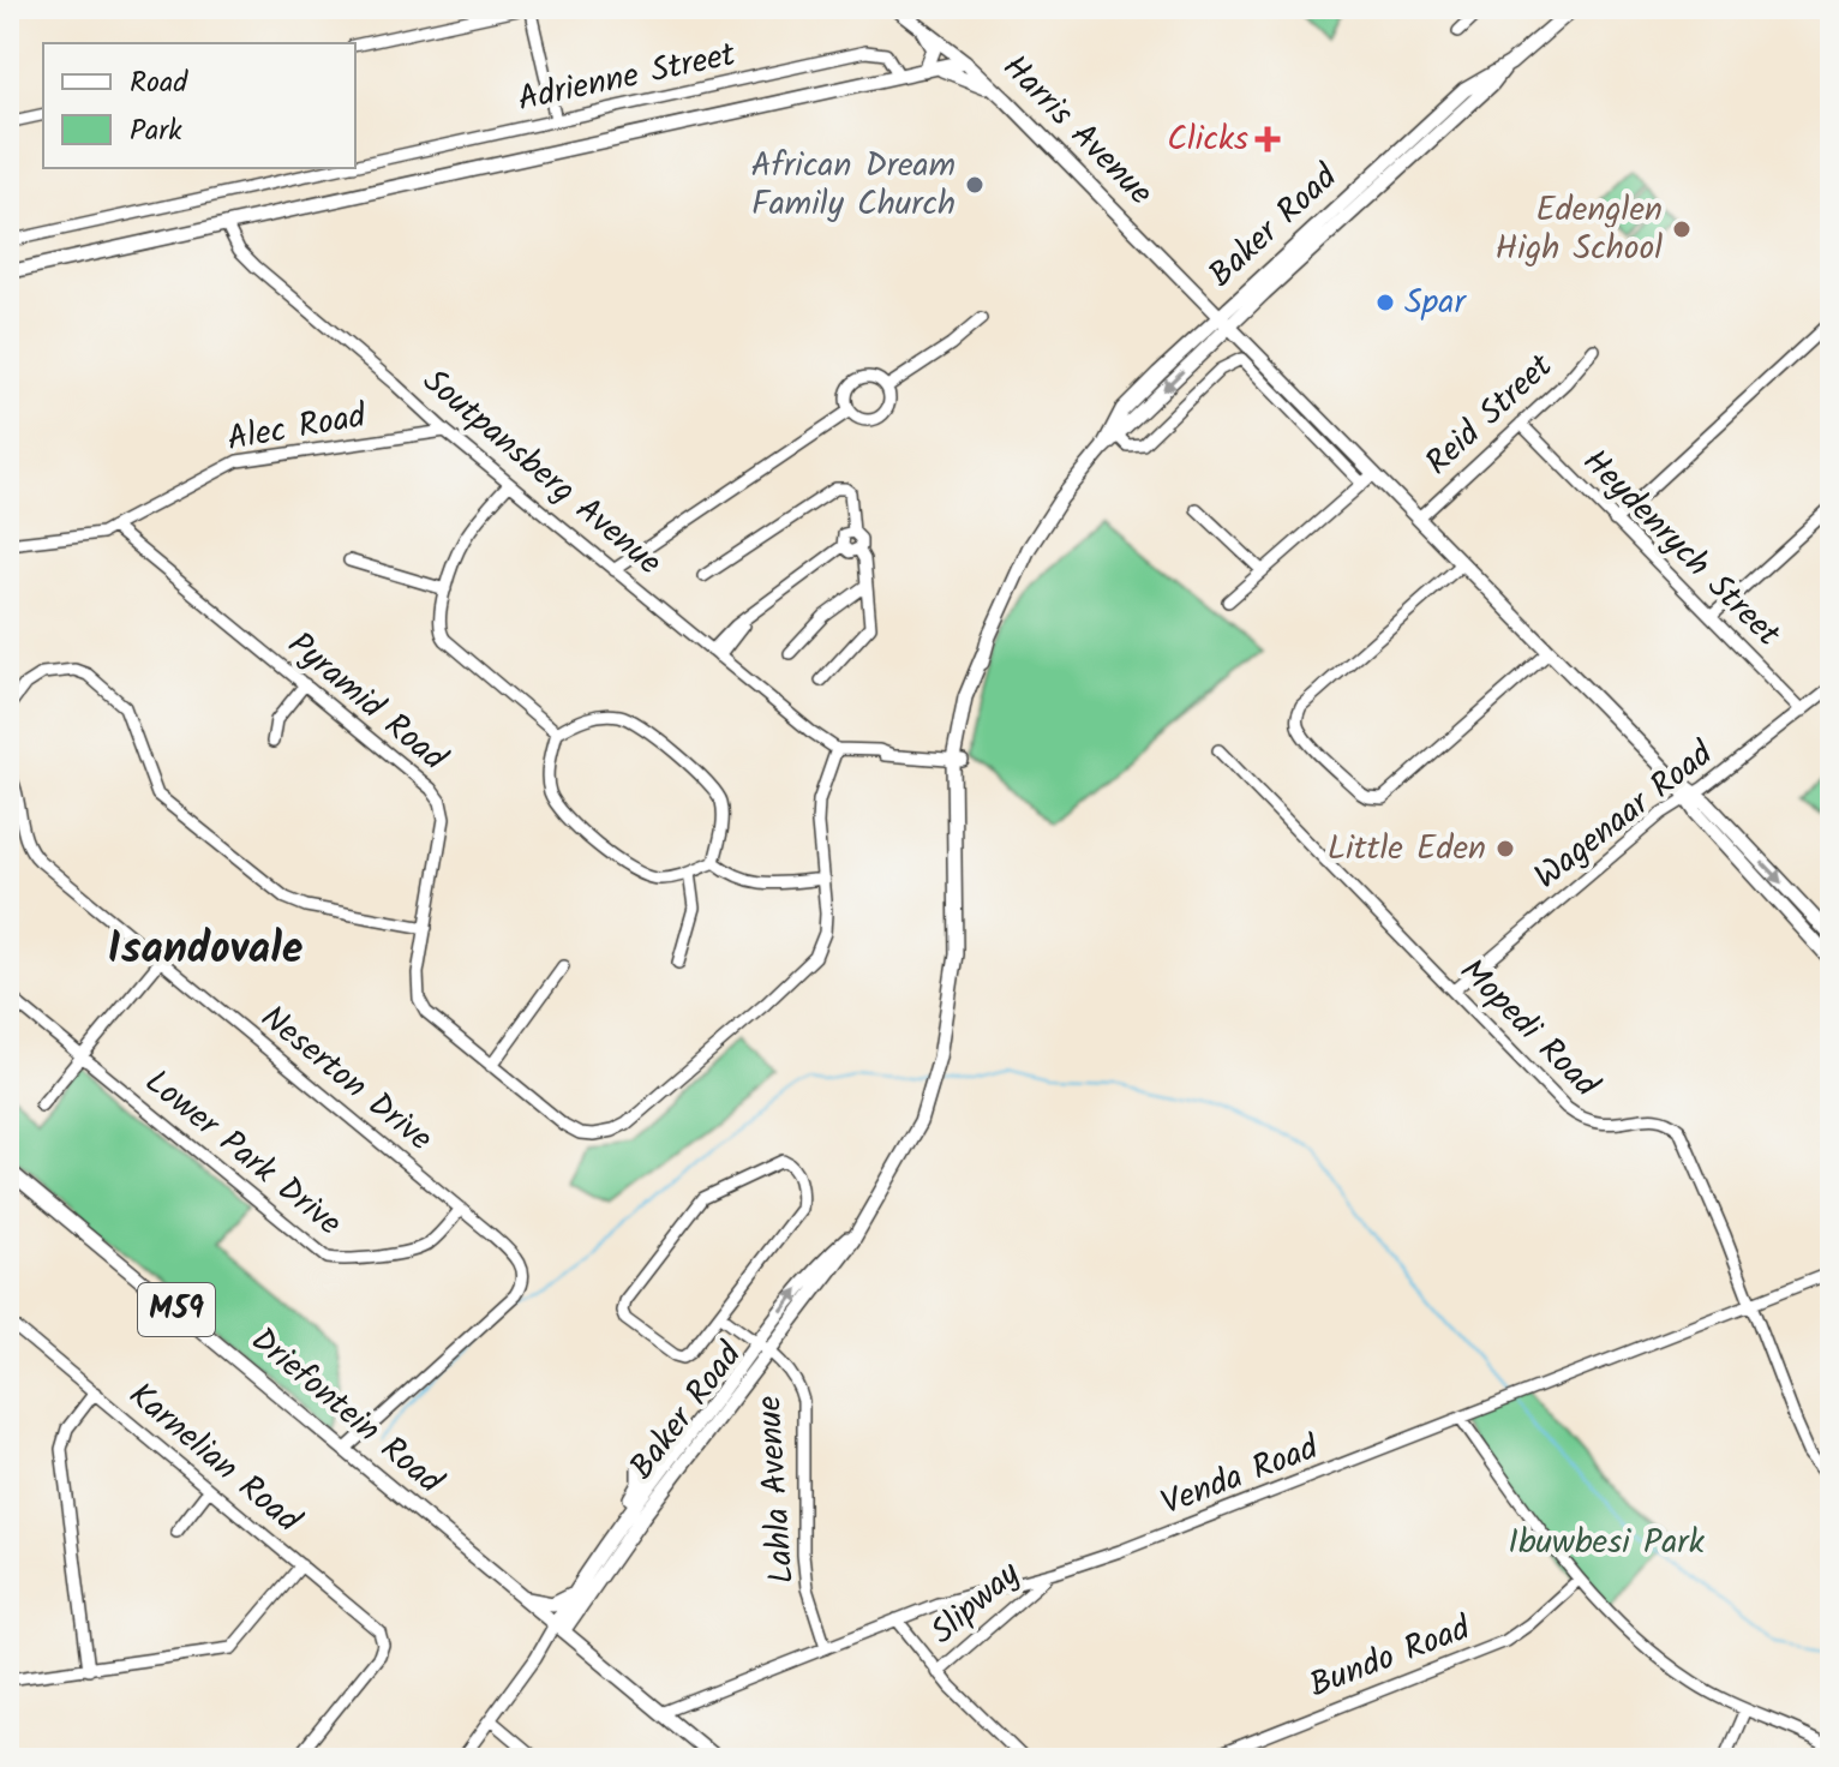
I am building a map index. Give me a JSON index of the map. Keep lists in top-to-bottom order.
{
  "streets": {
    "main road": [
      "Harris Avenue",
      "Baker Road",
      "M59",
      "Driefontein Road"
    ],
    "street": [
      "Adrienne Street",
      "Reid Street",
      "Alec Road",
      "Soutpansberg Avenue",
      "Heydenrych Street",
      "Pyramid Road",
      "Wagenaar Road",
      "Mopedi Road",
      "Neserton Drive",
      "Lower Park Drive",
      "Karnelian Road",
      "Venda Road",
      "Lahla Avenue",
      "Slipway",
      "Bundo Road"
    ]
  },
  "crossings": [
    ["Adrienne Street", "Harris Avenue"],
    ["Harris Avenue", "Baker Road"],
    ["Harris Avenue", "Reid Street"],
    ["Harris Avenue", "Soutpansberg Avenue"],
    ["Harris Avenue", "Wagenaar Road"],
    ["Baker Road", "M59"],
    ["Baker Road", "Driefontein Road"],
    ["Baker Road", "Lahla Avenue"],
    ["Reid Street", "Heydenrych Street"],
    ["Alec Road", "Soutpansberg Avenue"],
    ["Alec Road", "Pyramid Road"],
    ["Soutpansberg Avenue", "Pyramid Road"],
    ["Heydenrych Street", "Wagenaar Road"],
    ["Wagenaar Road", "Mopedi Road"],
    ["Mopedi Road", "Venda Road"],
    ["Neserton Drive", "Lower Park Drive"],
    ["Neserton Drive", "Driefontein Road"],
    ["M59", "Driefontein Road"],
    ["M59", "Venda Road"],
    ["Venda Road", "Lahla Avenue"],
    ["Venda Road", "Slipway"]
  ],
  "districts": ["Isandovale"],
  "parks": ["Ibuwbesi Park"],
  "places": {
    "health": ["Clicks"],
    "other": [
      "African Dream Family Church",
      "Edenglen High School",
      "Spar",
      "Little Eden"
    ]
  },
  "legend": ["Road", "Park"]
}
